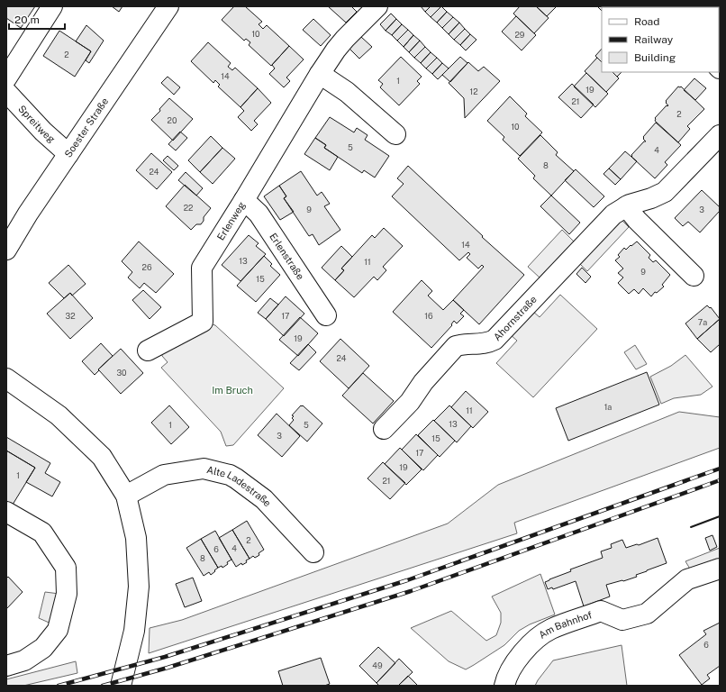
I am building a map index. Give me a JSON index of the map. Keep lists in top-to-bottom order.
{
  "streets": {
    "street": [
      "Spreitweg",
      "Soester Straße",
      "Erlenweg",
      "Erlenstraße",
      "Ahornstraße",
      "Alte Ladestraße",
      "Am Bahnhof"
    ]
  },
  "crossings": [
    ["Spreitweg", "Soester Straße"],
    ["Erlenweg", "Erlenstraße"]
  ],
  "parks": ["Im Bruch"],
  "house_numbers": [
    "10",
    "29",
    "2",
    "14",
    "1",
    "19",
    "12",
    "21",
    "2",
    "20",
    "10",
    "5",
    "4",
    "8",
    "24",
    "22",
    "9",
    "3",
    "14",
    "13",
    "11",
    "26",
    "9",
    "15",
    "32",
    "17",
    "16",
    "7a",
    "19",
    "24",
    "30",
    "1a",
    "11",
    "13",
    "1",
    "5",
    "3",
    "15",
    "17",
    "19",
    "1",
    "21",
    "2",
    "4",
    "6",
    "8",
    "6",
    "49"
  ],
  "legend": ["Road", "Railway", "Building"],
  "scale_bar": "20 m"
}
